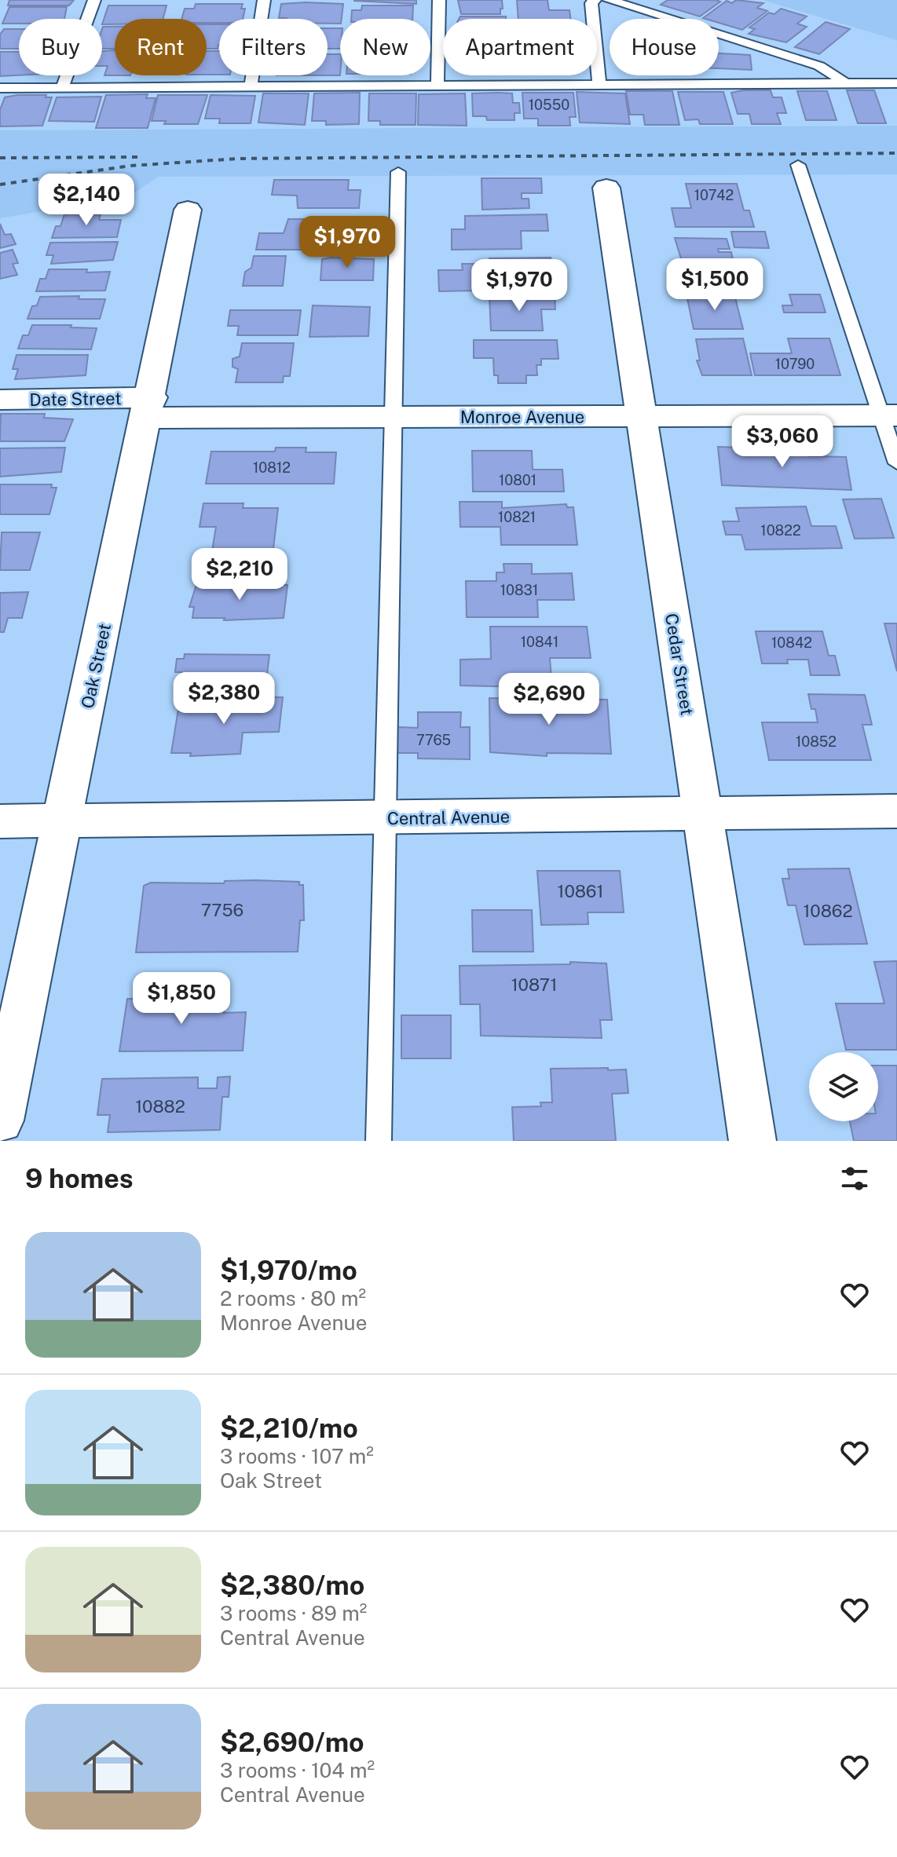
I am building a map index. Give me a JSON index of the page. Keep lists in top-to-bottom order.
{
  "streets": {
    "street": [
      "Date Street",
      "Monroe Avenue",
      "Cedar Street",
      "Oak Street",
      "Central Avenue"
    ]
  },
  "crossings": [
    ["Date Street", "Monroe Avenue"],
    ["Date Street", "Oak Street"],
    ["Monroe Avenue", "Cedar Street"],
    ["Monroe Avenue", "Oak Street"],
    ["Cedar Street", "Central Avenue"],
    ["Oak Street", "Central Avenue"]
  ],
  "house_numbers": [
    "10550",
    "10742",
    "10790",
    "10812",
    "10801",
    "10821",
    "10822",
    "10831",
    "10841",
    "10842",
    "7765",
    "10852",
    "10861",
    "7756",
    "10862",
    "10871",
    "10882"
  ],
  "page": {
    "chip": [
      "Buy",
      "Rent",
      "Filters",
      "New",
      "Apartment",
      "House"
    ],
    "price": [
      "$2,140",
      "$1,970",
      "$1,500",
      "$1,970",
      "$3,060",
      "$2,210",
      "$2,380",
      "$2,690",
      "$1,850"
    ],
    "heading": "9 homes",
    "list": [
      {
        "name": "$1,970/mo",
        "note": "2 rooms · 80 m² · Monroe Avenue"
      },
      {
        "name": "$2,210/mo",
        "note": "3 rooms · 107 m² · Oak Street"
      },
      {
        "name": "$2,380/mo",
        "note": "3 rooms · 89 m² · Central Avenue"
      },
      {
        "name": "$2,690/mo",
        "note": "3 rooms · 104 m² · Central Avenue"
      }
    ]
  }
}
